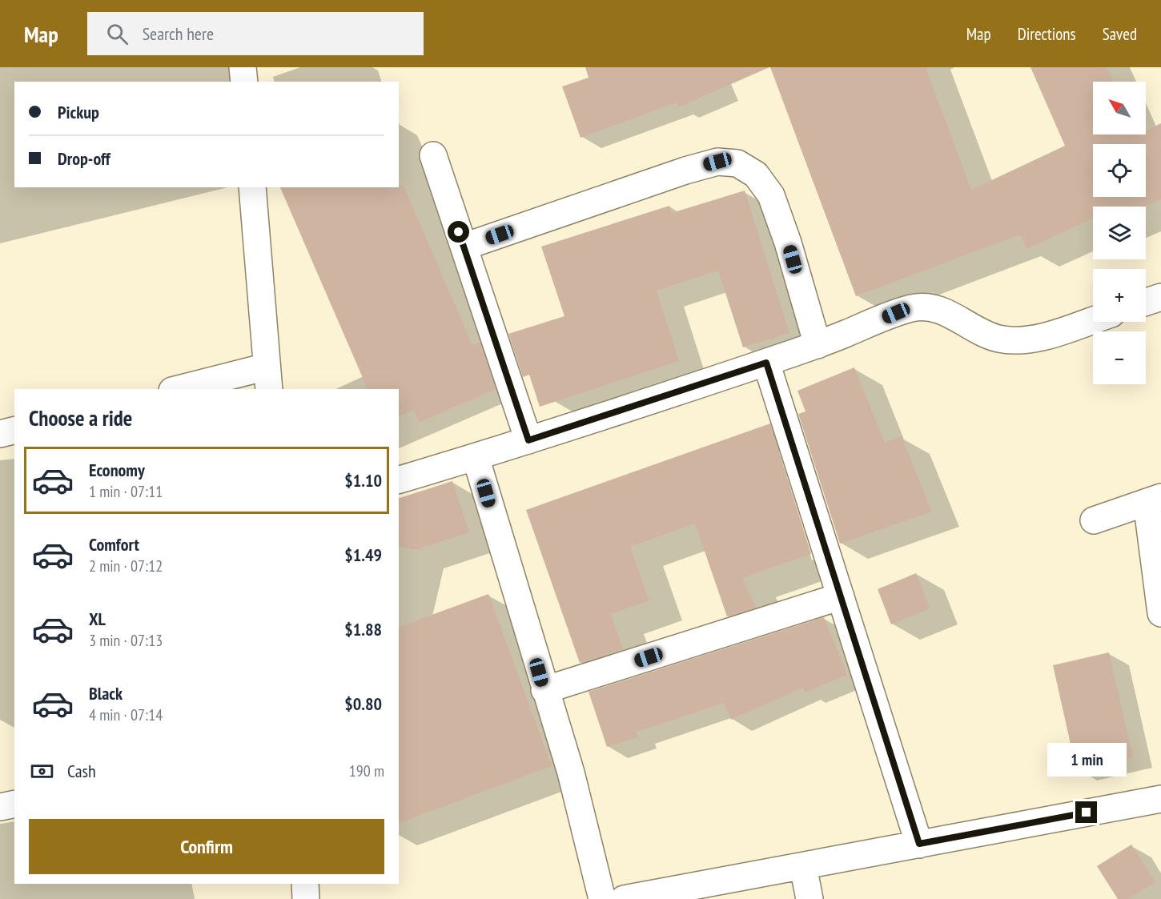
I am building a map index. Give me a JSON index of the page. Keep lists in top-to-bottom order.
{
  "north": "top left",
  "page": {
    "header": "Map",
    "search": "Search here",
    "nav": ["Map", "Directions", "Saved"],
    "map_buttons": ["+", "−"],
    "banner": ["Pickup", "Drop-off"],
    "heading": "Choose a ride",
    "list": [
      {
        "name": "Economy",
        "note": "1 min · 07:11",
        "value": "$1.10"
      },
      {
        "name": "Comfort",
        "note": "2 min · 07:12",
        "value": "$1.49"
      },
      {
        "name": "XL",
        "note": "3 min · 07:13",
        "value": "$1.88"
      },
      {
        "name": "Black",
        "note": "4 min · 07:14",
        "value": "$0.80"
      }
    ],
    "bubble": "1 min",
    "pay": ["Cash", "190 m"],
    "buttons": "Confirm"
  }
}
